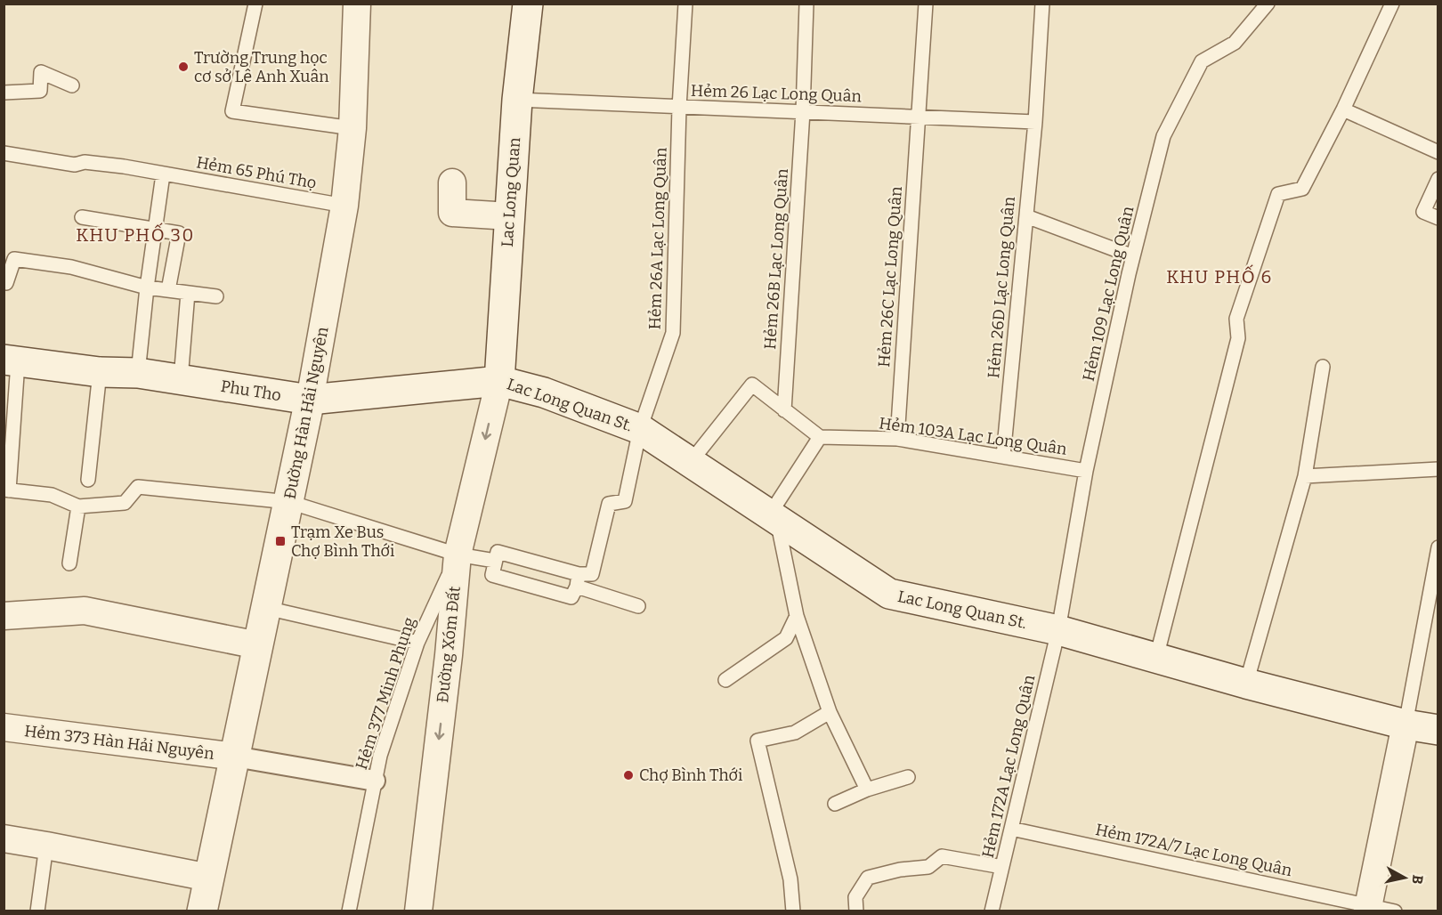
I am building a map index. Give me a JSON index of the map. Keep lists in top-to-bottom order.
{
  "streets": {
    "main road": [
      "Lac Long Quan",
      "Phu Tho",
      "Lac Long Quan St.",
      "Đường Hàn Hải Nguyên"
    ],
    "street": ["Đường Xóm Đất", "Hẻm 373 Hàn Hải Nguyên"],
    "lane": [
      "Hẻm 26 Lạc Long Quân",
      "Hẻm 65 Phú Thọ",
      "Hẻm 26A Lạc Long Quân",
      "Hẻm 26B Lạc Long Quân",
      "Hẻm 26C Lạc Long Quân",
      "Hẻm 26D Lạc Long Quân",
      "Hẻm 109 Lạc Long Quân",
      "Hẻm 103A Lạc Long Quân",
      "Hẻm 377 Minh Phụng",
      "Hẻm 172A Lạc Long Quân",
      "Hẻm 172A/7 Lạc Long Quân"
    ]
  },
  "crossings": [
    ["Hẻm 26 Lạc Long Quân", "Lac Long Quan"],
    ["Hẻm 26 Lạc Long Quân", "Hẻm 26A Lạc Long Quân"],
    ["Hẻm 26 Lạc Long Quân", "Hẻm 26B Lạc Long Quân"],
    ["Hẻm 26 Lạc Long Quân", "Hẻm 26C Lạc Long Quân"],
    ["Hẻm 26 Lạc Long Quân", "Hẻm 26D Lạc Long Quân"],
    ["Hẻm 65 Phú Thọ", "Đường Hàn Hải Nguyên"],
    ["Lac Long Quan", "Phu Tho"],
    ["Lac Long Quan", "Lac Long Quan St."],
    ["Lac Long Quan", "Đường Xóm Đất"],
    ["Hẻm 26A Lạc Long Quân", "Lac Long Quan St."],
    ["Hẻm 26C Lạc Long Quân", "Hẻm 103A Lạc Long Quân"],
    ["Hẻm 26D Lạc Long Quân", "Hẻm 103A Lạc Long Quân"],
    ["Hẻm 109 Lạc Long Quân", "Lac Long Quan St."],
    ["Hẻm 109 Lạc Long Quân", "Hẻm 103A Lạc Long Quân"],
    ["Hẻm 109 Lạc Long Quân", "Hẻm 172A Lạc Long Quân"],
    ["Phu Tho", "Lac Long Quan St."],
    ["Phu Tho", "Đường Hàn Hải Nguyên"],
    ["Phu Tho", "Đường Xóm Đất"],
    ["Lac Long Quan St.", "Đường Xóm Đất"],
    ["Lac Long Quan St.", "Hẻm 172A Lạc Long Quân"],
    ["Đường Hàn Hải Nguyên", "Hẻm 373 Hàn Hải Nguyên"],
    ["Đường Xóm Đất", "Hẻm 377 Minh Phụng"],
    ["Hẻm 172A Lạc Long Quân", "Hẻm 172A/7 Lạc Long Quân"]
  ],
  "one_way": ["Đường Xóm Đất"],
  "districts": ["KHU PHỐ 30", "KHU PHỐ 6"],
  "places": {
    "other": ["Trường Trung học cơ sở Lê Anh Xuân", "Chợ Bình Thới"],
    "transit": ["Trạm Xe Bus Chợ Bình Thới"]
  },
  "north": "right"
}
